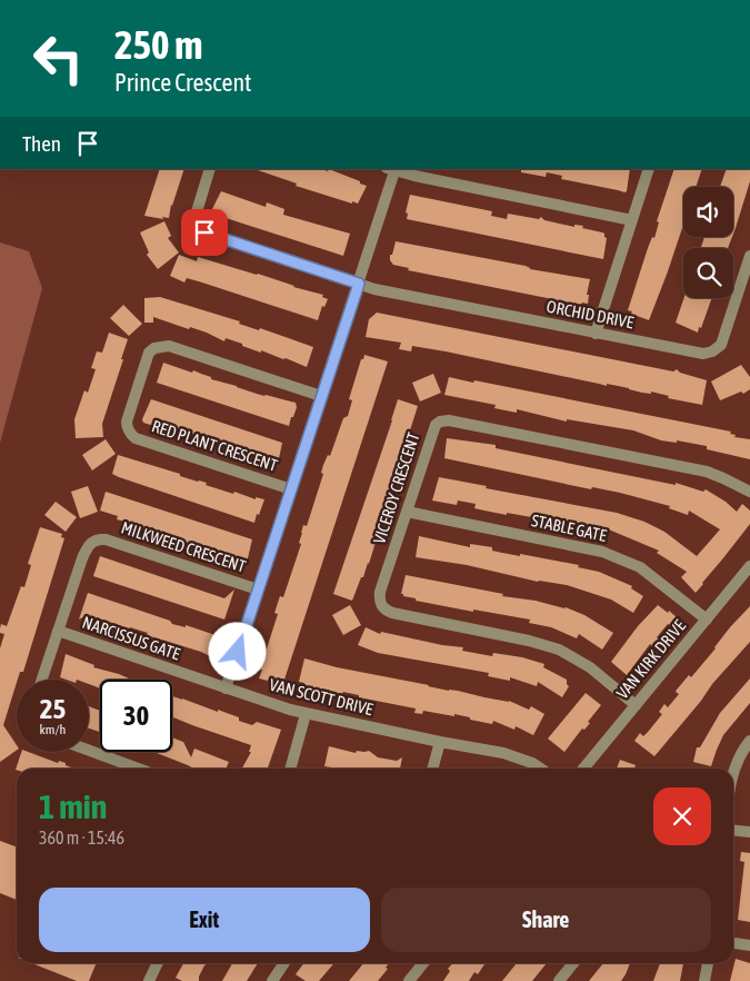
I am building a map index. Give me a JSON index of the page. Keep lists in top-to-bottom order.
{
  "streets": {
    "street": [
      "ORCHID DRIVE",
      "RED PLANT CRESCENT",
      "VICEROY CRESCENT",
      "STABLE GATE",
      "MILKWEED CRESCENT",
      "NARCISSUS GATE",
      "VAN KIRK DRIVE",
      "VAN SCOTT DRIVE"
    ]
  },
  "crossings": [
    ["VICEROY CRESCENT", "STABLE GATE"],
    ["VICEROY CRESCENT", "VAN KIRK DRIVE"],
    ["STABLE GATE", "VAN KIRK DRIVE"],
    ["MILKWEED CRESCENT", "NARCISSUS GATE"],
    ["NARCISSUS GATE", "VAN SCOTT DRIVE"]
  ],
  "page": {
    "turn": ["250 m", "Prince Crescent"],
    "then": "Then",
    "speed": "25 km/h",
    "limit": "30",
    "heading": ["1 min", "360 m · 15:46"],
    "buttons": ["Exit", "Share"]
  }
}
